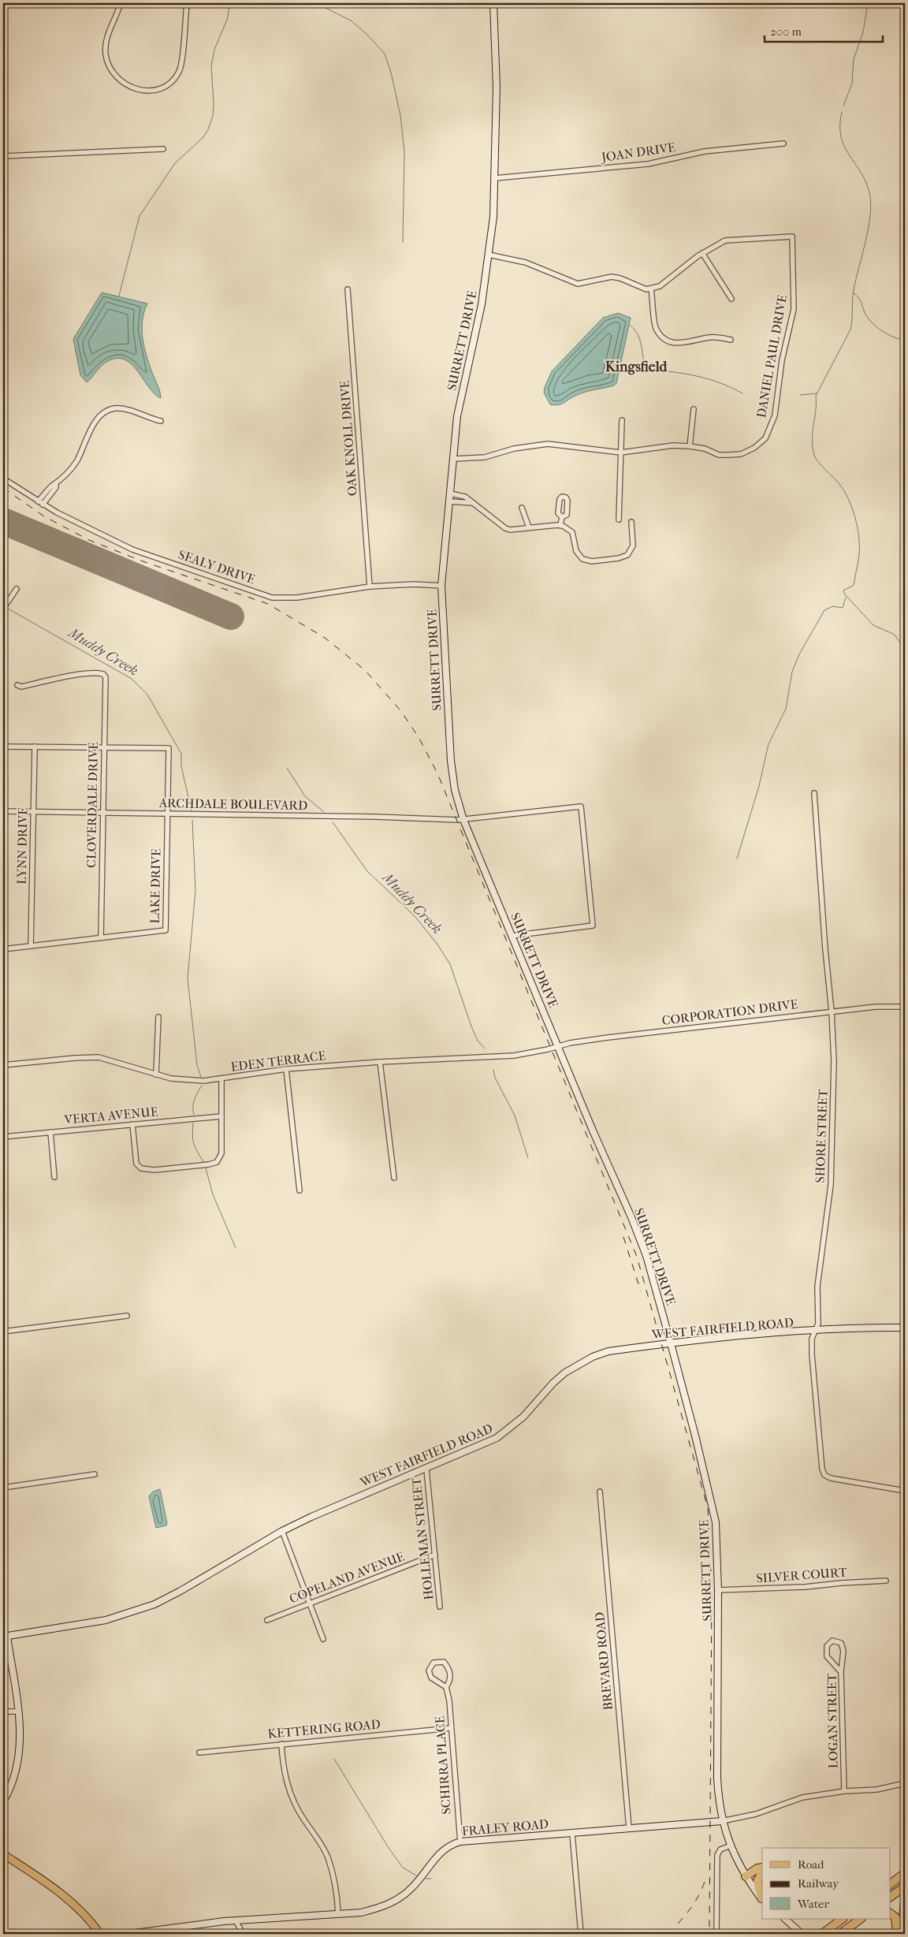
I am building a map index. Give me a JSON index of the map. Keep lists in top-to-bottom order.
{
  "streets": {
    "street": [
      "JOAN DRIVE",
      "SURRETT DRIVE",
      "DANIEL PAUL DRIVE",
      "OAK KNOLL DRIVE",
      "SEALY DRIVE",
      "ARCHDALE BOULEVARD",
      "CLOVERDALE DRIVE",
      "LYNN DRIVE",
      "LAKE DRIVE",
      "CORPORATION DRIVE",
      "EDEN TERRACE",
      "VERTA AVENUE",
      "SHORE STREET",
      "WEST FAIRFIELD ROAD",
      "HOLLEMAN STREET",
      "SILVER COURT",
      "COPELAND AVENUE",
      "BREVARD ROAD",
      "LOGAN STREET",
      "KETTERING ROAD",
      "SCHIRRA PLACE",
      "FRALEY ROAD"
    ]
  },
  "crossings": [
    ["JOAN DRIVE", "SURRETT DRIVE"],
    ["SURRETT DRIVE", "DANIEL PAUL DRIVE"],
    ["SURRETT DRIVE", "SEALY DRIVE"],
    ["SURRETT DRIVE", "ARCHDALE BOULEVARD"],
    ["SURRETT DRIVE", "CORPORATION DRIVE"],
    ["SURRETT DRIVE", "EDEN TERRACE"],
    ["SURRETT DRIVE", "WEST FAIRFIELD ROAD"],
    ["SURRETT DRIVE", "SILVER COURT"],
    ["SURRETT DRIVE", "FRALEY ROAD"],
    ["OAK KNOLL DRIVE", "SEALY DRIVE"],
    ["ARCHDALE BOULEVARD", "CLOVERDALE DRIVE"],
    ["ARCHDALE BOULEVARD", "LYNN DRIVE"],
    ["ARCHDALE BOULEVARD", "LAKE DRIVE"],
    ["CLOVERDALE DRIVE", "LAKE DRIVE"],
    ["LYNN DRIVE", "LAKE DRIVE"],
    ["CORPORATION DRIVE", "EDEN TERRACE"],
    ["CORPORATION DRIVE", "SHORE STREET"],
    ["SHORE STREET", "WEST FAIRFIELD ROAD"],
    ["WEST FAIRFIELD ROAD", "HOLLEMAN STREET"],
    ["HOLLEMAN STREET", "COPELAND AVENUE"],
    ["BREVARD ROAD", "FRALEY ROAD"],
    ["KETTERING ROAD", "SCHIRRA PLACE"],
    ["SCHIRRA PLACE", "FRALEY ROAD"]
  ],
  "districts": ["Kingsfield"],
  "water": ["Muddy Creek"],
  "legend": ["Road", "Railway", "Water"],
  "scale_bar": "200 m"
}
